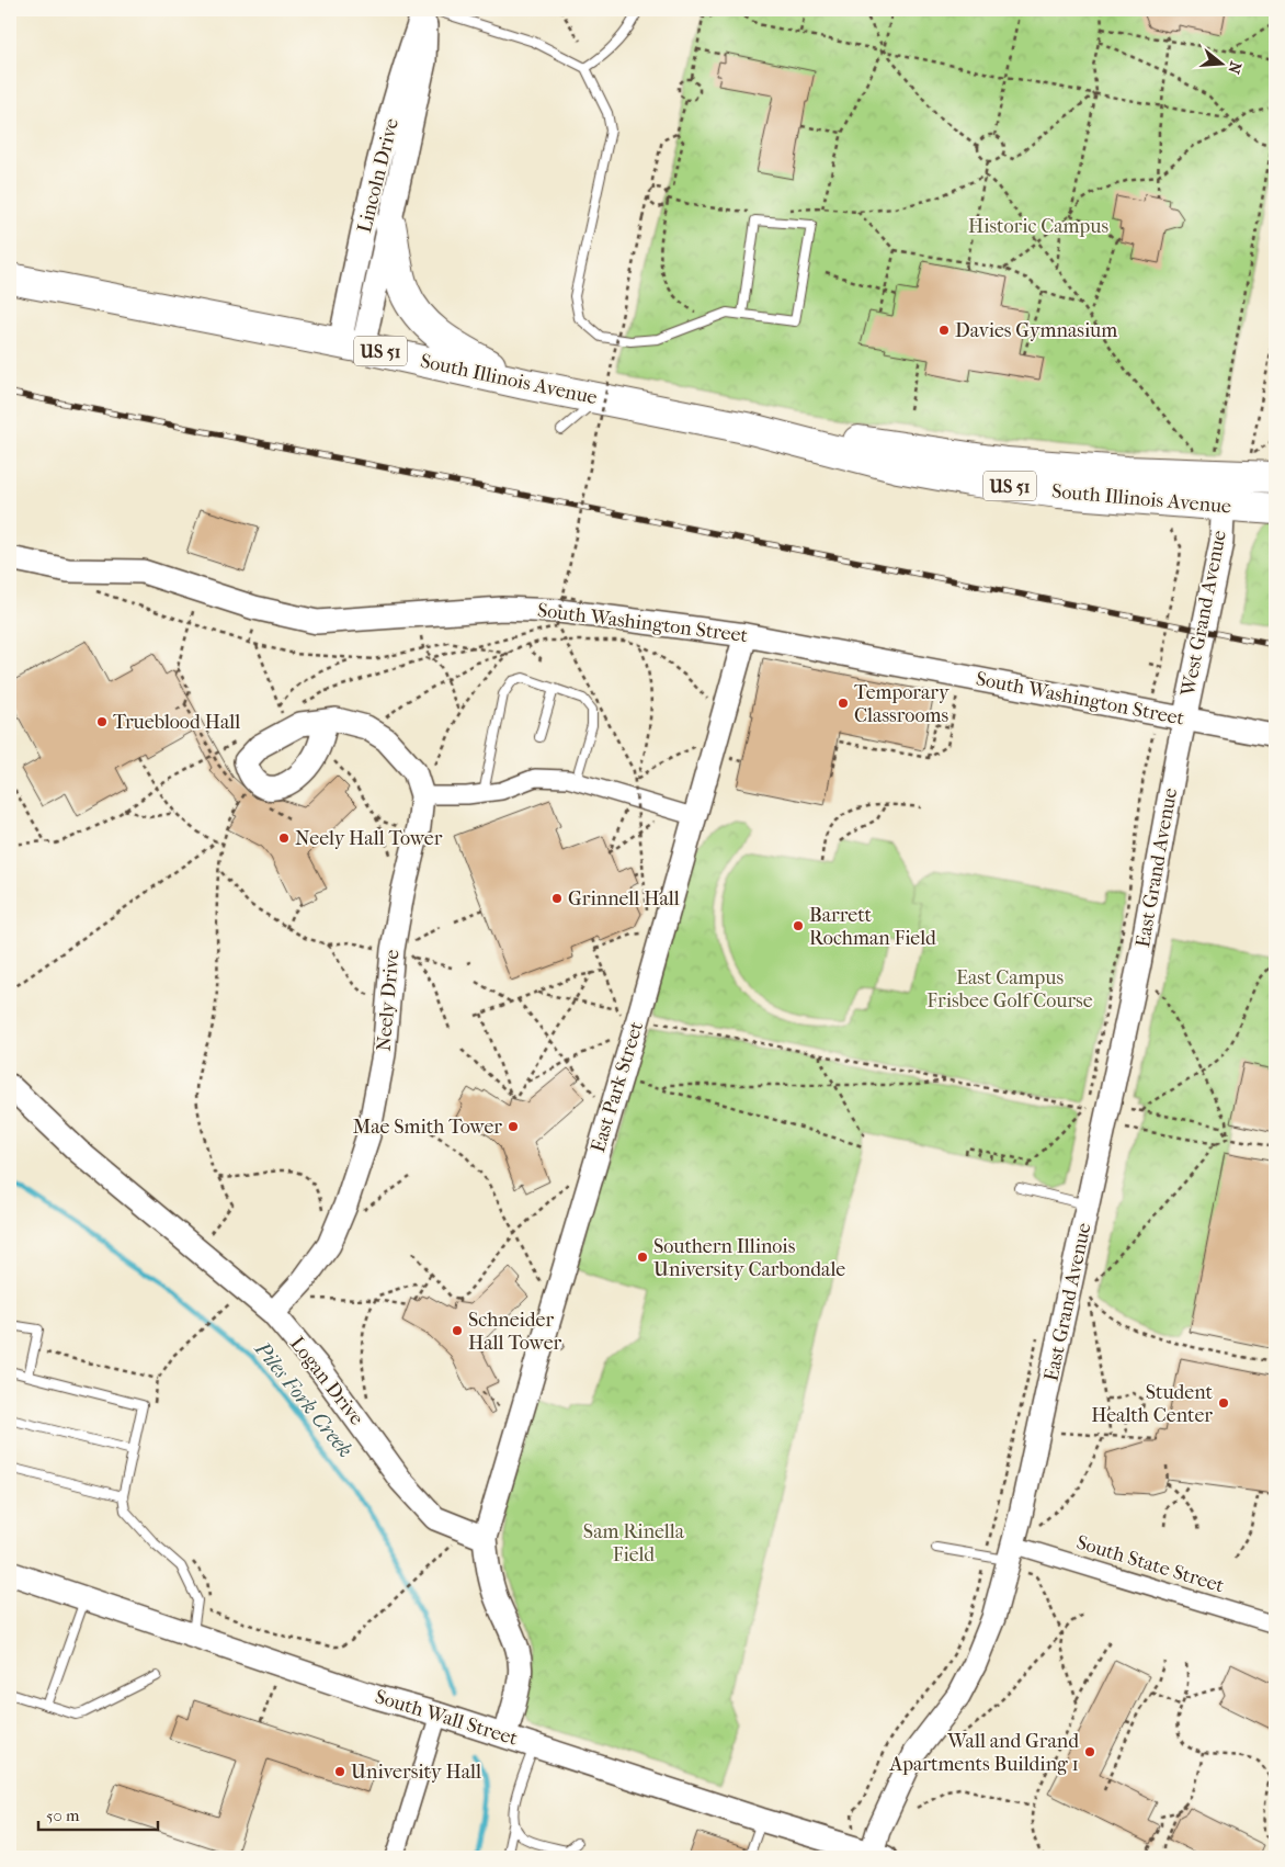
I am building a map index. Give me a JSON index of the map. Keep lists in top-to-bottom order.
{
  "streets": {
    "highway": ["US 51", "South Illinois Avenue"],
    "street": [
      "Lincoln Drive",
      "West Grand Avenue",
      "South Washington Street",
      "East Grand Avenue",
      "Neely Drive",
      "East Park Street",
      "Logan Drive",
      "South State Street",
      "South Wall Street"
    ]
  },
  "crossings": [
    ["Lincoln Drive", "South Illinois Avenue"],
    ["South Illinois Avenue", "West Grand Avenue"],
    ["West Grand Avenue", "South Washington Street"],
    ["West Grand Avenue", "East Grand Avenue"],
    ["South Washington Street", "East Grand Avenue"],
    ["South Washington Street", "East Park Street"],
    ["East Grand Avenue", "South State Street"],
    ["East Grand Avenue", "South Wall Street"],
    ["Neely Drive", "Logan Drive"],
    ["East Park Street", "Logan Drive"]
  ],
  "water": ["Piles Fork Creek"],
  "parks": ["Historic Campus", "East Campus Frisbee Golf Course", "Sam Rinella Field"],
  "places": [
    "Davies Gymnasium",
    "Temporary Classrooms",
    "Trueblood Hall",
    "Neely Hall Tower",
    "Grinnell Hall",
    "Barrett Rochman Field",
    "Mae Smith Tower",
    "Southern Illinois University Carbondale",
    "Schneider Hall Tower",
    "Student Health Center",
    "Wall and Grand Apartments Building 1",
    "University Hall"
  ],
  "scale_bar": "50 m",
  "north": "right"
}
